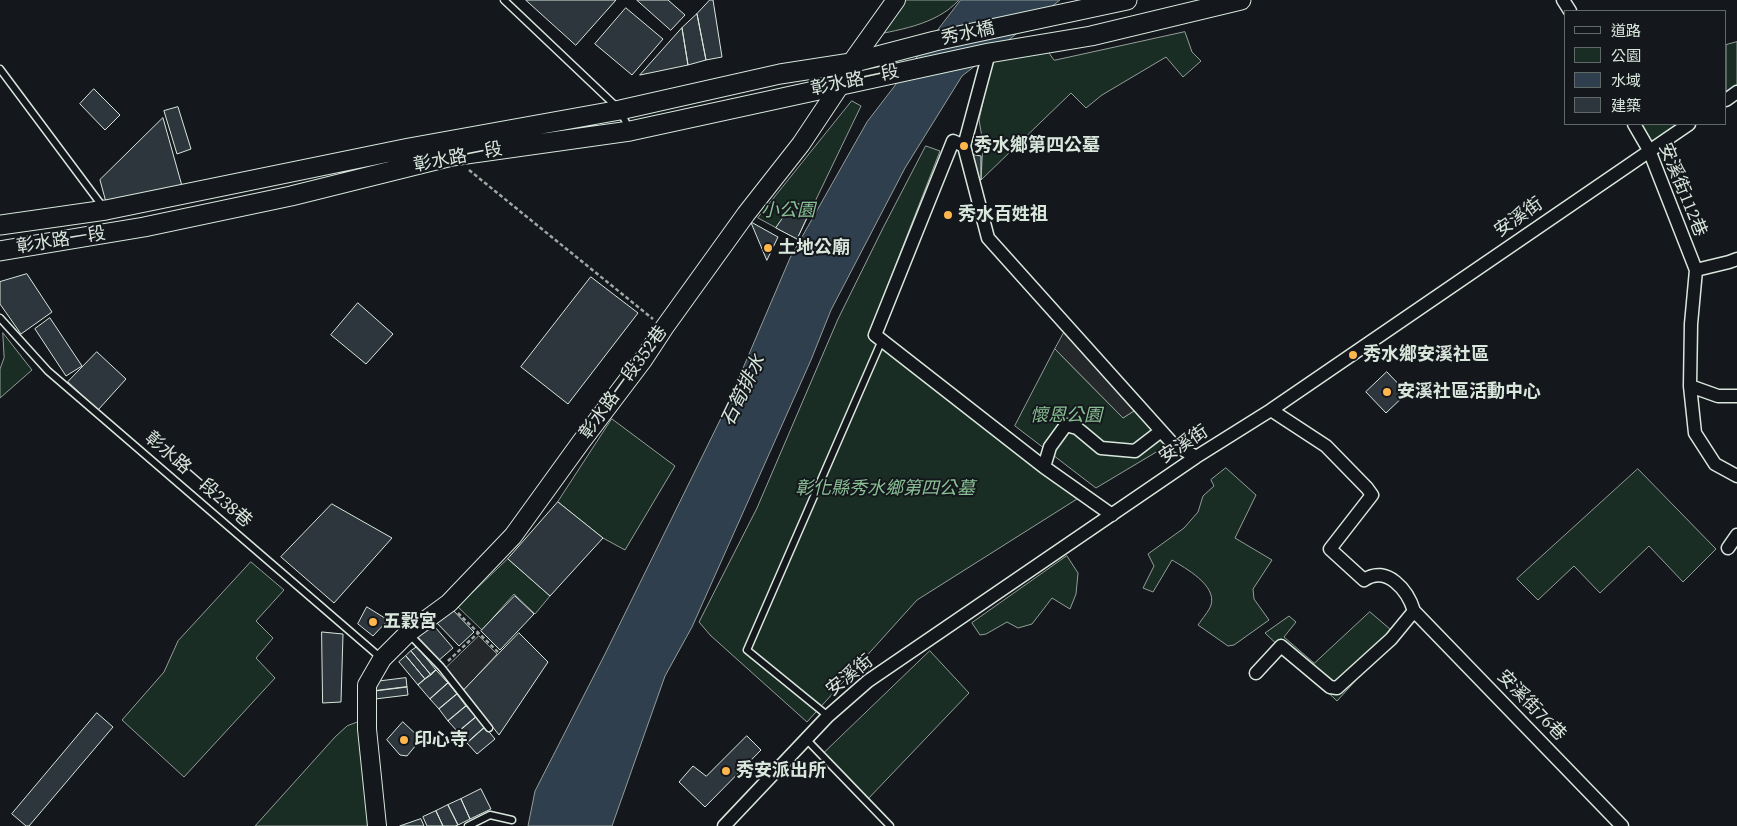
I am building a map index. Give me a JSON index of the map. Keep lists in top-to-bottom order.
{
  "streets": {
    "main road": ["秀水橋", "彰水路一段"],
    "street": [
      "安溪街112巷",
      "安溪街",
      "彰水路一段352巷",
      "安溪街76巷"
    ],
    "lane": ["彰水路一段238巷"]
  },
  "crossings": [
    ["秀水橋", "彰水路一段"],
    ["秀水橋", "彰水路一段352巷"],
    ["彰水路一段", "彰水路一段352巷"],
    ["安溪街112巷", "安溪街"],
    ["安溪街", "安溪街76巷"],
    ["彰水路一段352巷", "彰水路一段238巷"]
  ],
  "water": ["石筍排水"],
  "parks": ["小公園", "懷恩公園", "彰化縣秀水鄉第四公墓"],
  "places": [
    "秀水鄉第四公墓",
    "秀水百姓祖",
    "土地公廟",
    "秀水鄉安溪社區",
    "安溪社區活動中心",
    "五穀宮",
    "印心寺",
    "秀安派出所"
  ],
  "legend": [
    "道路",
    "公園",
    "水域",
    "建築"
  ]
}
